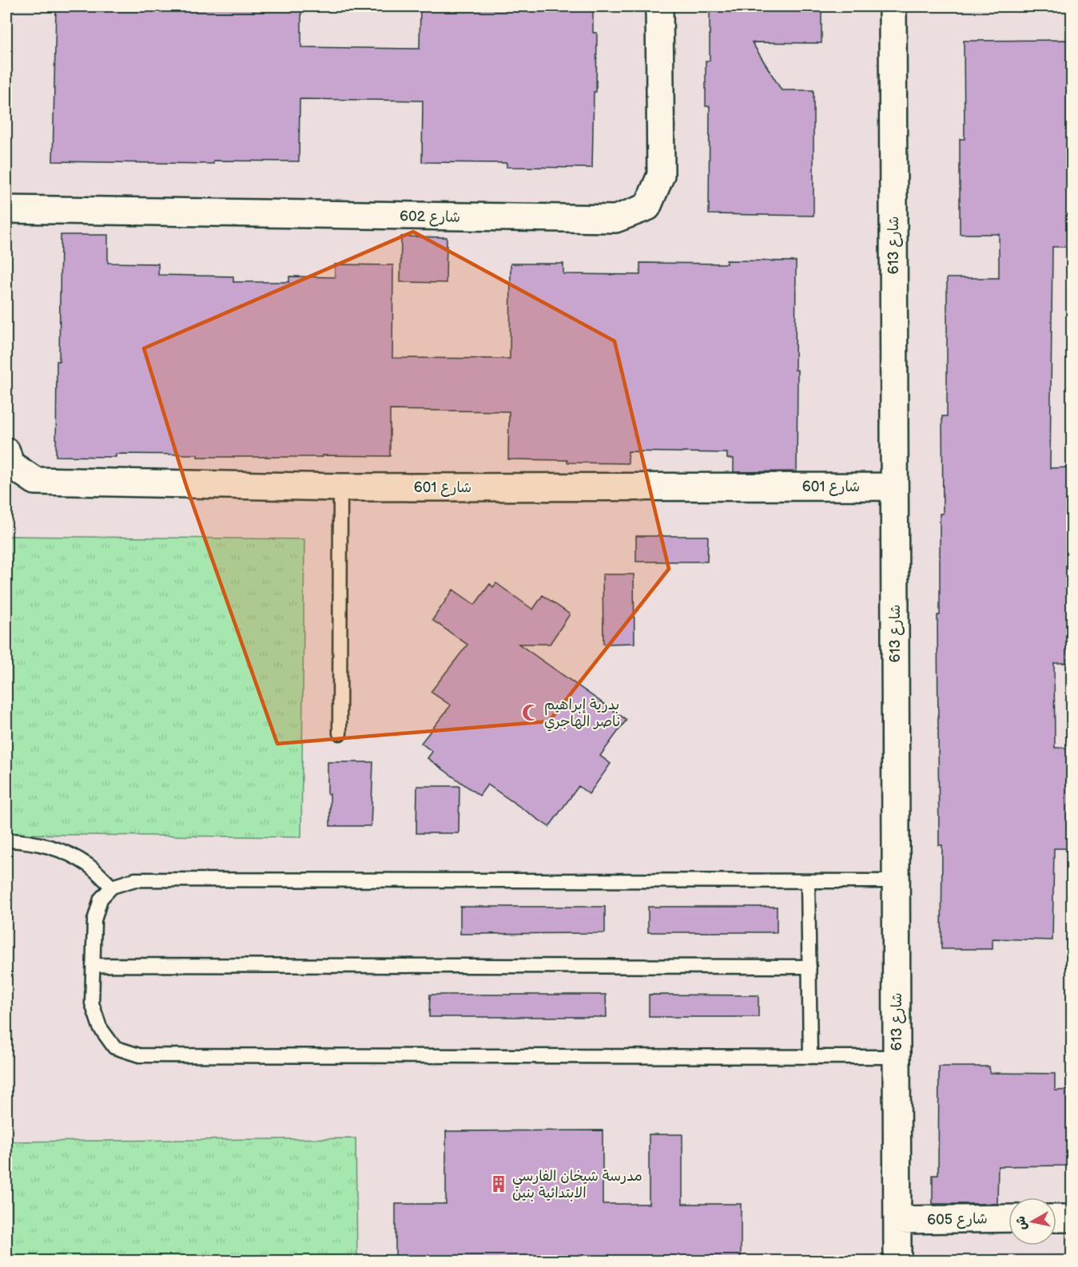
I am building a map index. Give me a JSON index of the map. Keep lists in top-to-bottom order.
{
  "streets": {
    "street": [
      "شارع 602",
      "شارع 613",
      "شارع 601",
      "شارع 605"
    ]
  },
  "crossings": [
    ["شارع 613", "شارع 601"],
    ["شارع 613", "شارع 605"]
  ],
  "places": {
    "mosque": ["بدرية إبراهيم ناصر الهاجري"],
    "building": ["مدرسة شيخان الفارسي الابتدائية بنين"]
  },
  "north": "left"
}
